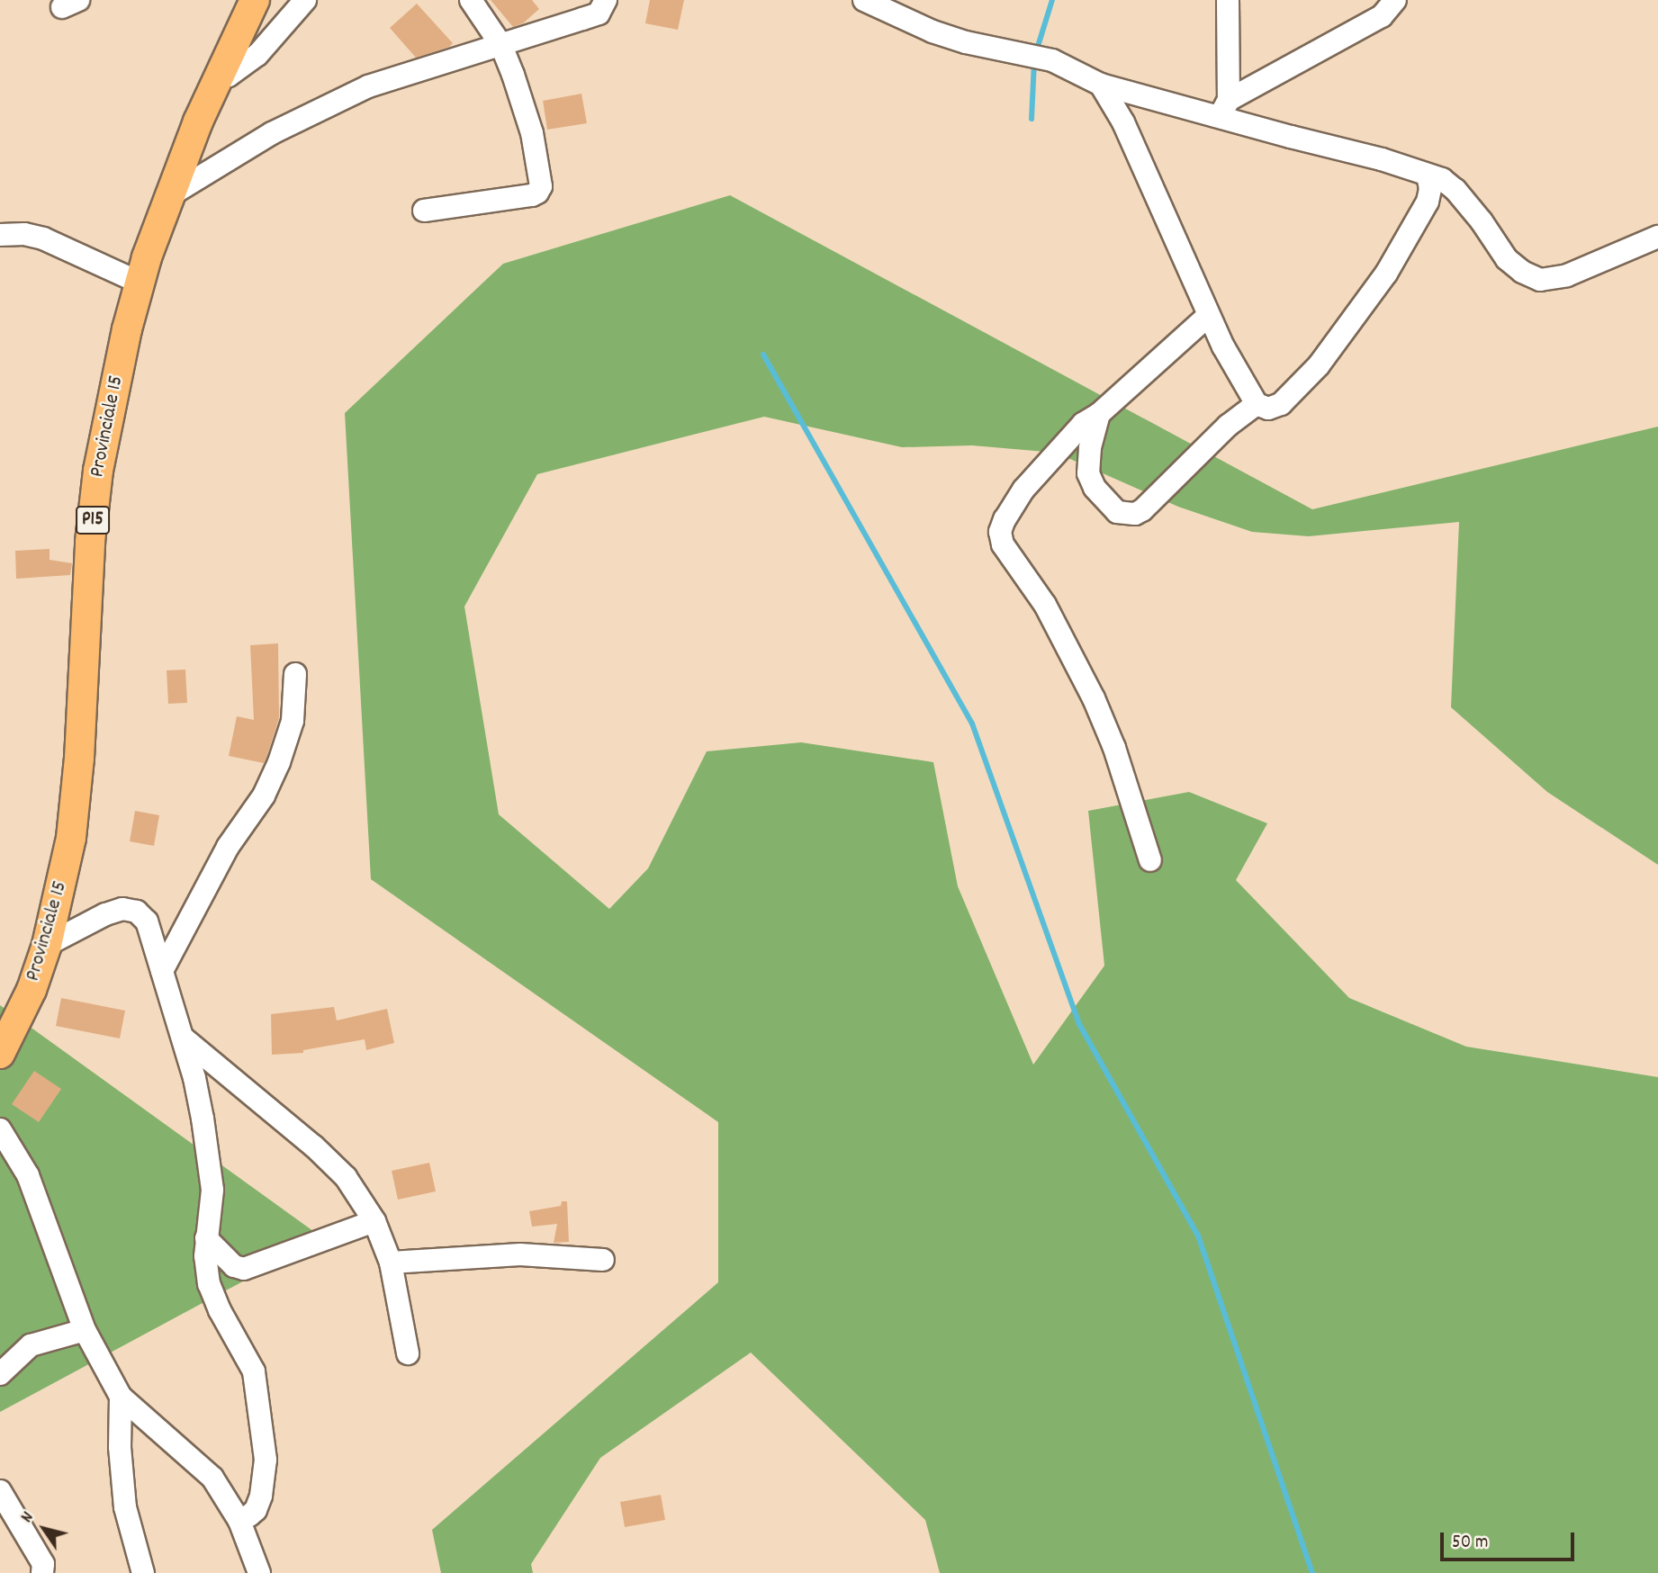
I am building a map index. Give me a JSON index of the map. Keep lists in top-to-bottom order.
{
  "streets": {
    "main road": ["Provinciale 15", "P15"]
  },
  "scale_bar": "50 m",
  "north": "top left"
}
